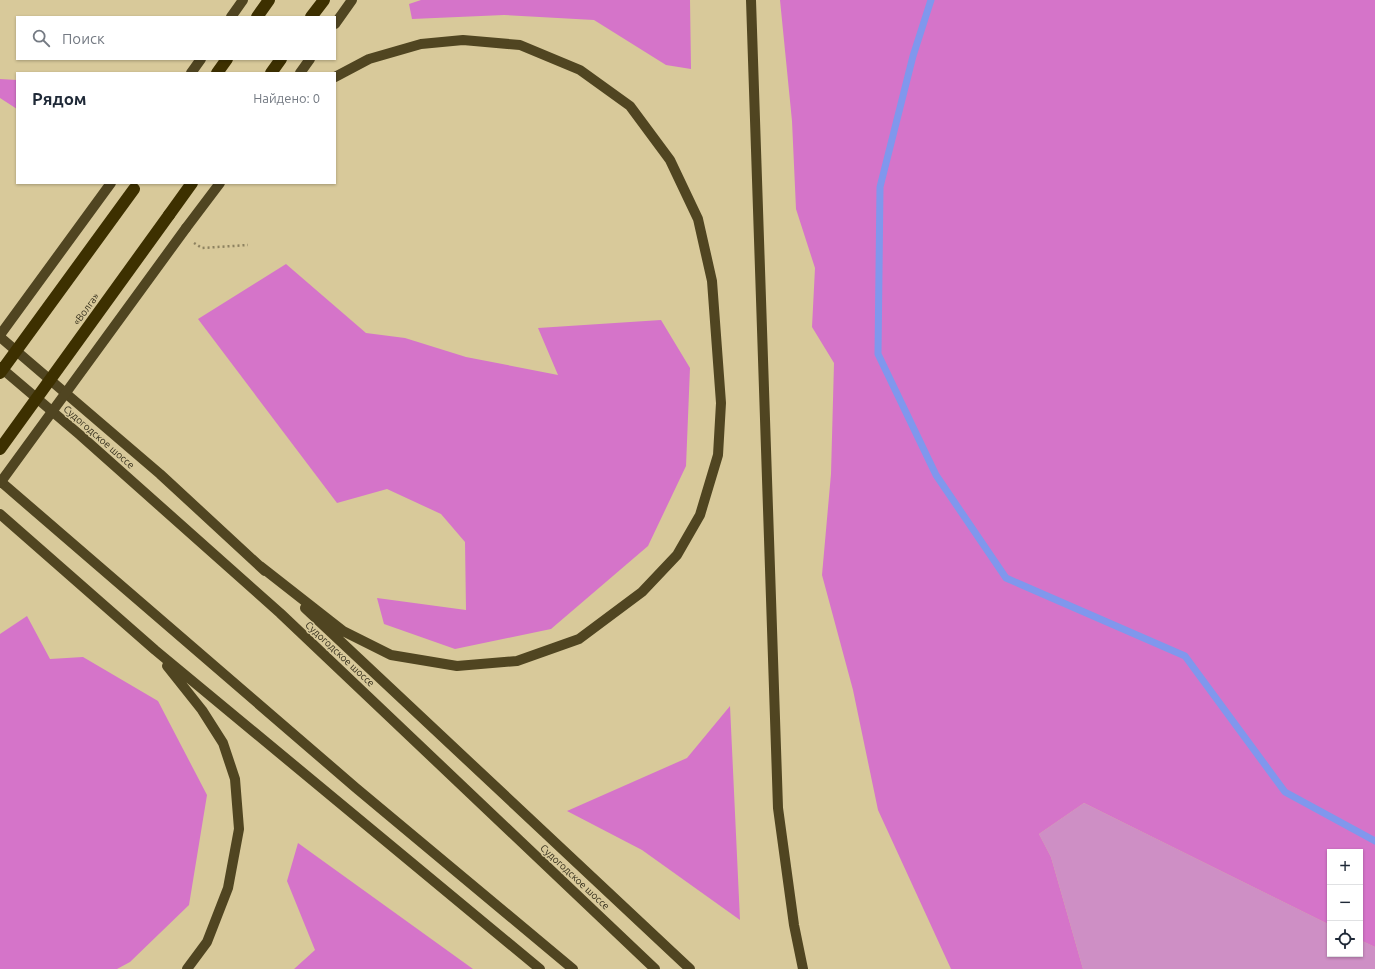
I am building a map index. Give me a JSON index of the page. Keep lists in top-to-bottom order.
{
  "streets": {
    "highway": ["«Волга»"],
    "main road": ["Судогодское шоссе"]
  },
  "page": {
    "search": "Поиск",
    "heading": ["Рядом", "Найдено: 0"],
    "map_buttons": ["+", "−"]
  }
}
